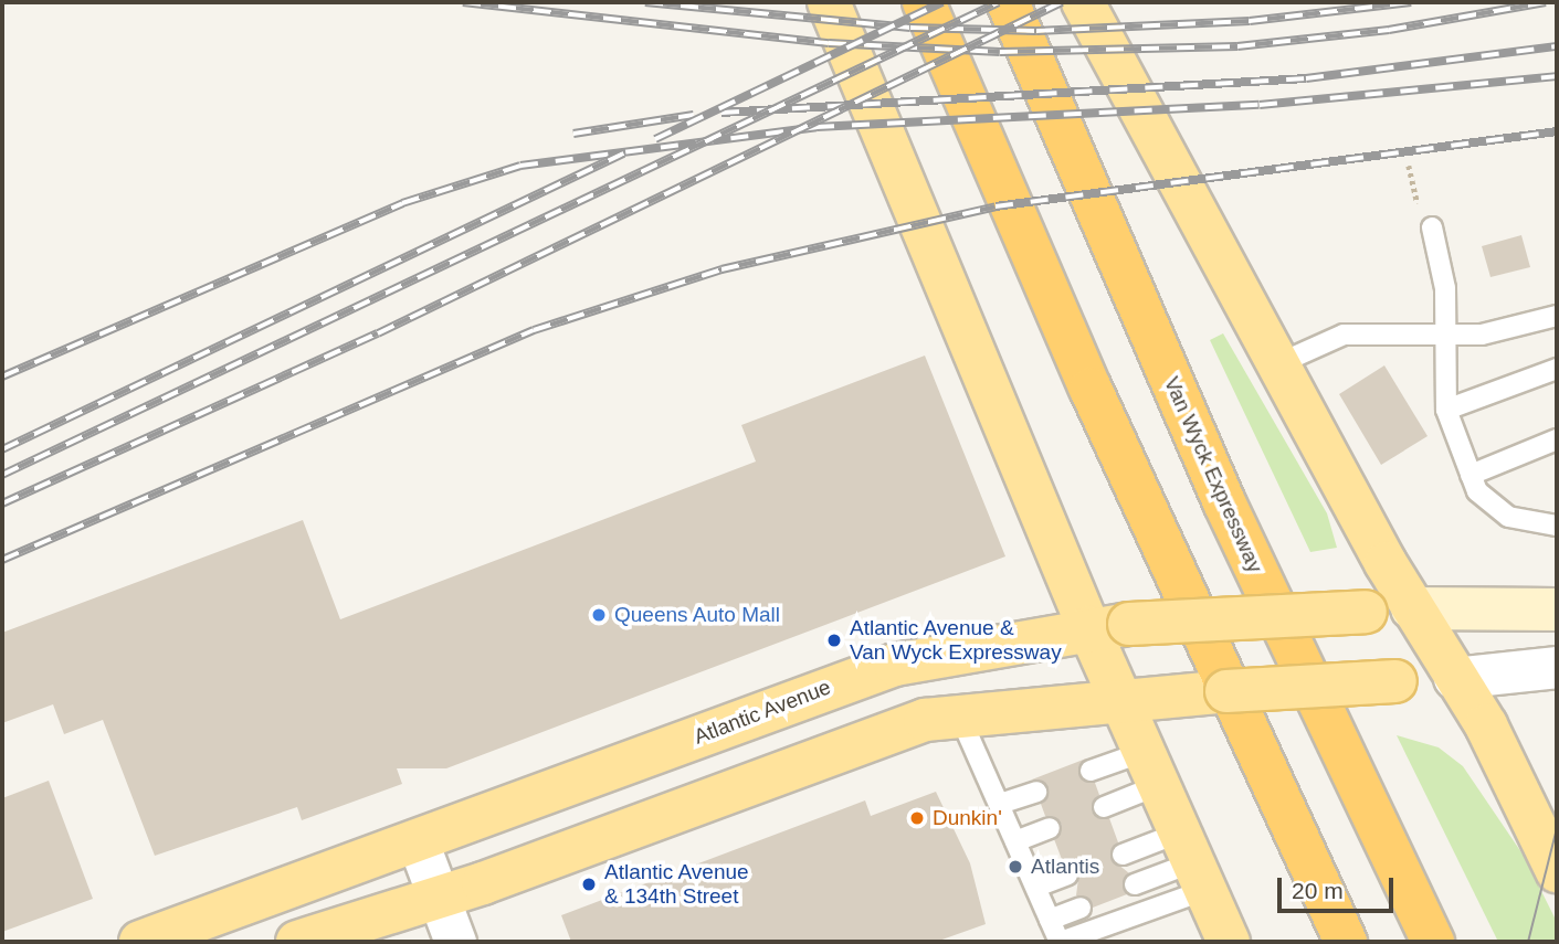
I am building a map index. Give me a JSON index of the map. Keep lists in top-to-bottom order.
{
  "streets": {
    "highway": ["Van Wyck Expressway"],
    "main road": ["Atlantic Avenue"]
  },
  "places": [
    "Queens Auto Mall",
    "Atlantic Avenue & Van Wyck Expressway",
    "Dunkin'",
    "Atlantis",
    "Atlantic Avenue & 134th Street"
  ],
  "scale_bar": "20 m"
}
